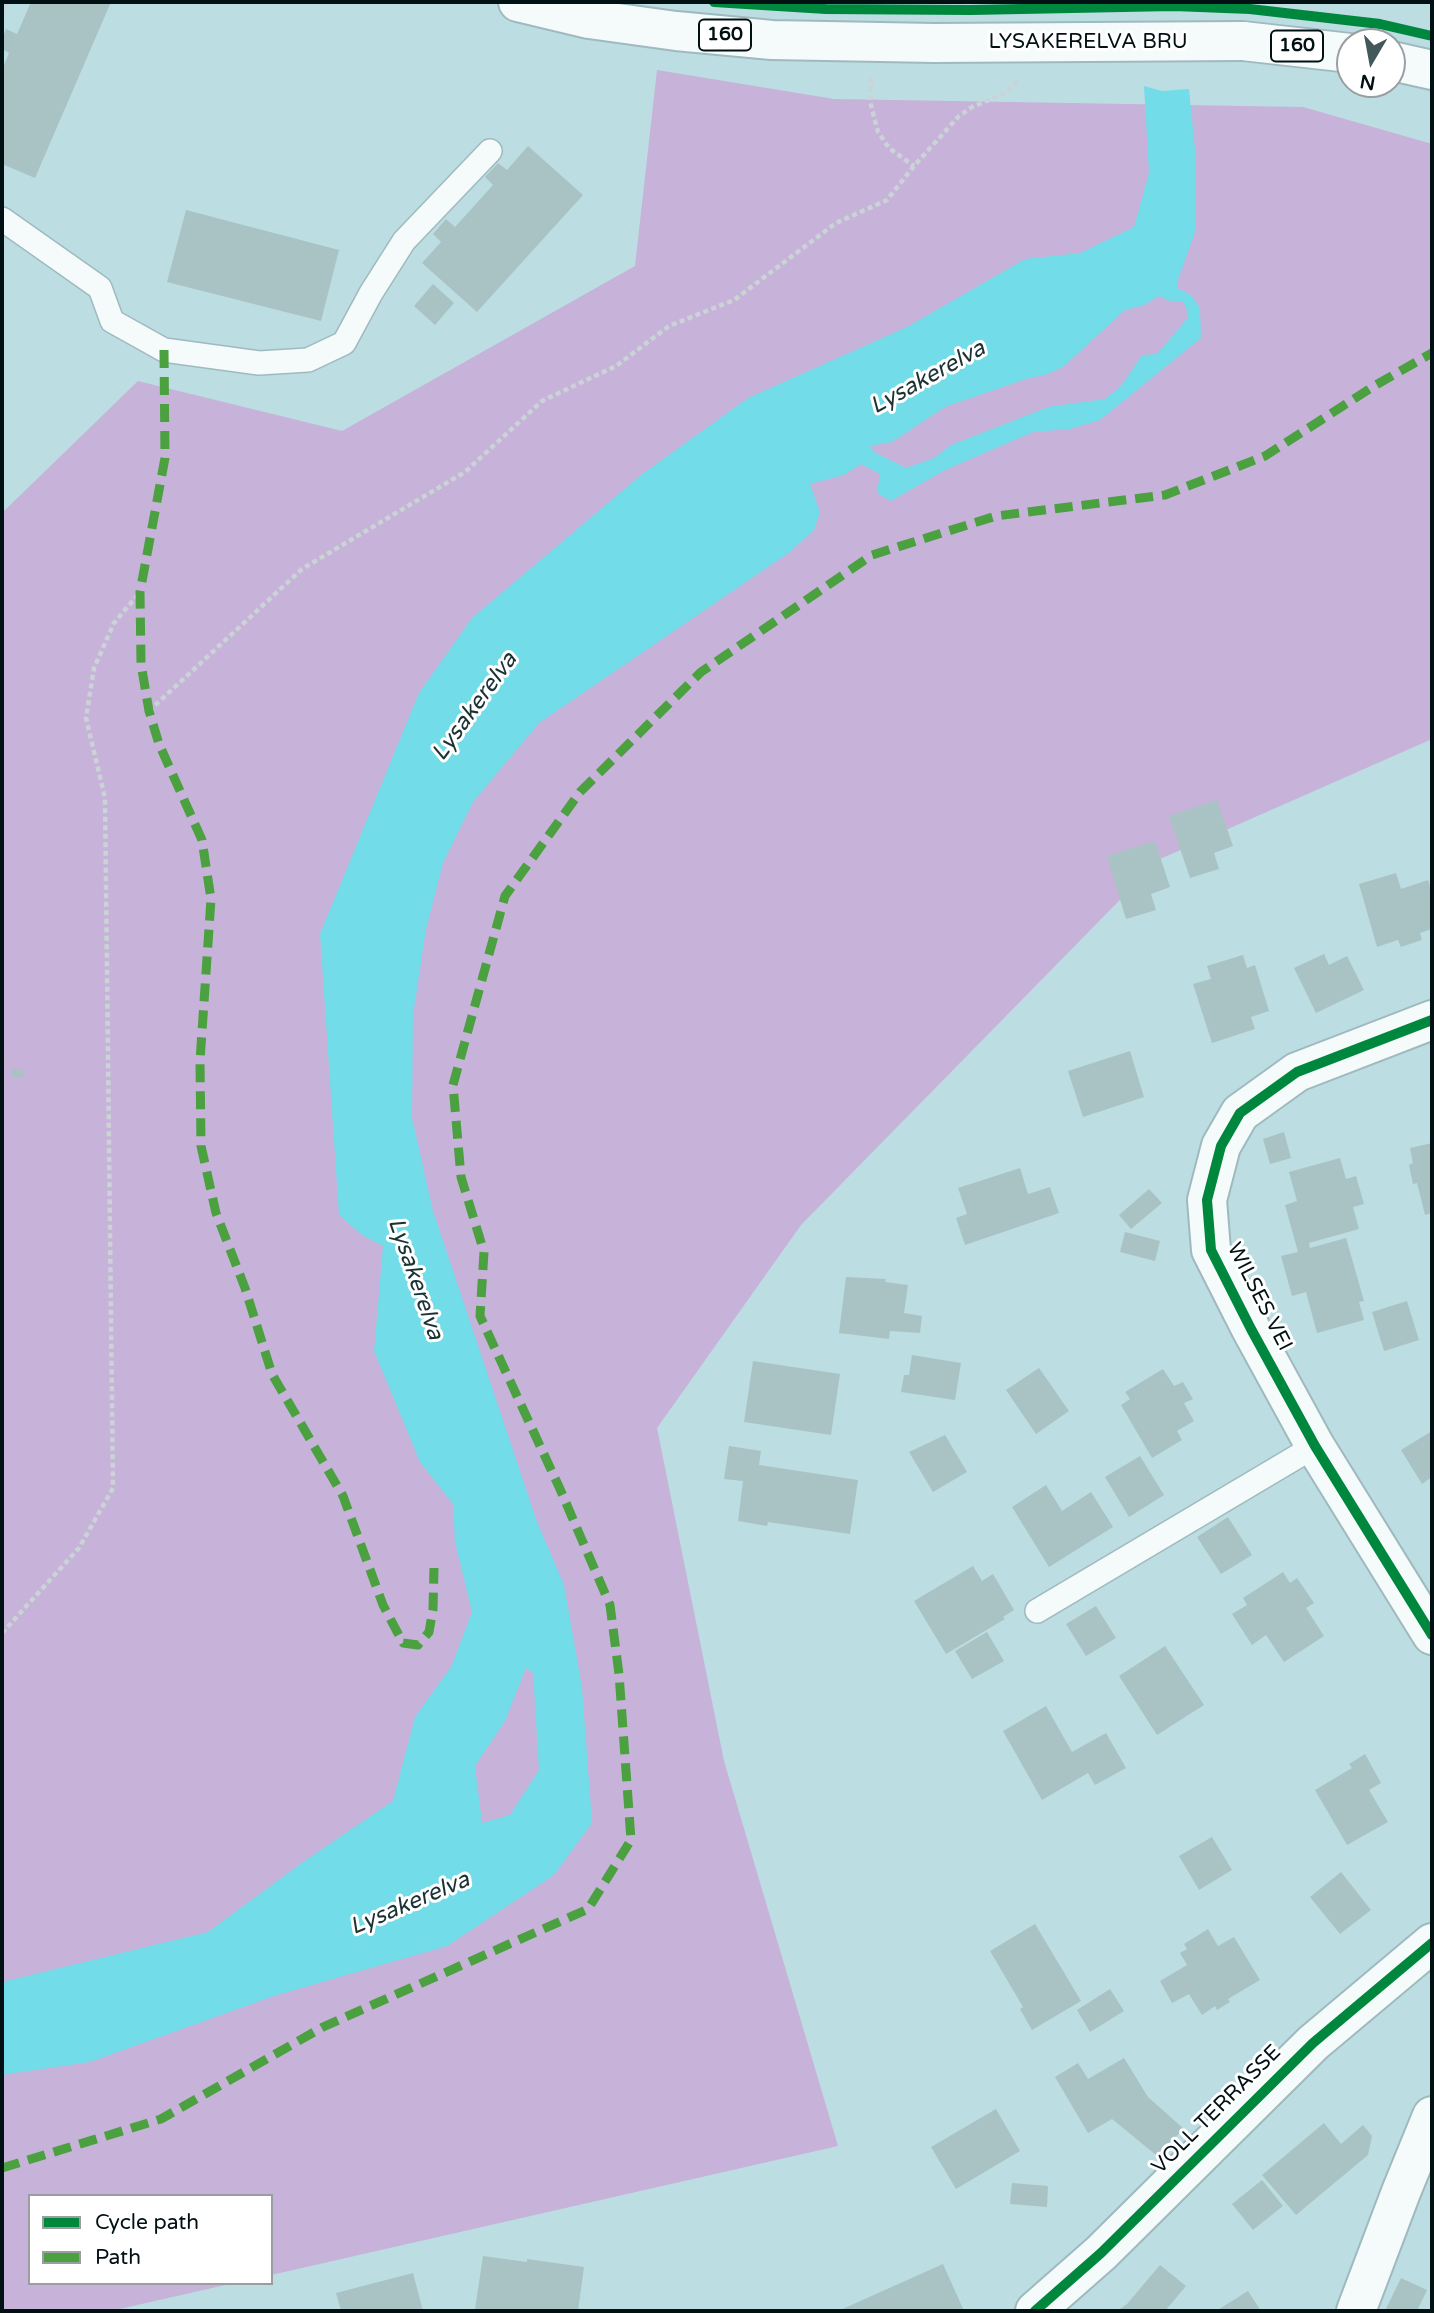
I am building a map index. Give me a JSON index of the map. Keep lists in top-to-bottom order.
{
  "streets": {
    "street": [
      "160",
      "LYSAKERELVA BRU",
      "WILSES VEI",
      "VOLL TERRASSE"
    ]
  },
  "water": ["Lysakerelva"],
  "legend": ["Cycle path", "Path"],
  "north": "bottom"
}
